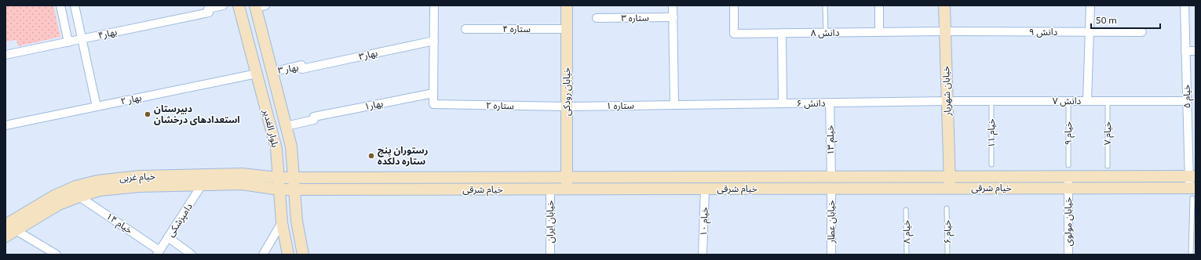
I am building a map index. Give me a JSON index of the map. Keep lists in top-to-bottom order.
{
  "streets": {
    "street": [
      "ستاره ۳",
      "ستاره ۴",
      "دانش ۹",
      "دانش ۸",
      "بهار۴",
      "بهار۳",
      "بهار ۳",
      "خیابان شهریار",
      "خیابان رودکی",
      "خیام ۵",
      "بهار ۲",
      "دانش ۷",
      "دانش ۶",
      "بهار۱",
      "ستاره ۲",
      "ستاره ۱",
      "بلوار الغدیر",
      "خیلم ۱۳",
      "خیام غربی",
      "خیام شرقی",
      "دامپزشکی",
      "خیابان ایران",
      "خیام ۱۰",
      "خیابان عطار",
      "خیابان مولوی",
      "خیام ۱۴"
    ],
    "lane": [
      "خیام ۱۱",
      "خیام ۹",
      "خیام ۷",
      "خیام ۸",
      "خیام ۶"
    ]
  },
  "crossings": [
    ["ستاره ۴", "خیابان رودکی"],
    ["دانش ۹", "دانش ۸"],
    ["دانش ۹", "خیابان شهریار"],
    ["دانش ۸", "خیابان شهریار"],
    ["بهار۳", "بهار ۳"],
    ["بهار ۳", "بلوار الغدیر"],
    ["خیابان شهریار", "دانش ۷"],
    ["خیابان شهریار", "دانش ۶"],
    ["خیابان شهریار", "خیام شرقی"],
    ["خیابان رودکی", "ستاره ۲"],
    ["خیابان رودکی", "ستاره ۱"],
    ["خیابان رودکی", "خیام شرقی"],
    ["خیام ۵", "دانش ۷"],
    ["خیام ۵", "خیام شرقی"],
    ["بهار ۲", "بلوار الغدیر"],
    ["دانش ۷", "دانش ۶"],
    ["دانش ۷", "خیام ۱۱"],
    ["دانش ۷", "خیام ۹"],
    ["دانش ۷", "خیام ۷"],
    ["دانش ۶", "ستاره ۱"],
    ["دانش ۶", "خیلم ۱۳"],
    ["بهار۱", "ستاره ۲"],
    ["بهار۱", "بلوار الغدیر"],
    ["ستاره ۲", "ستاره ۱"],
    ["بلوار الغدیر", "خیام غربی"],
    ["بلوار الغدیر", "خیام شرقی"],
    ["خیام ۹", "خیام شرقی"],
    ["خیام ۹", "خیابان مولوی"],
    ["خیلم ۱۳", "خیام شرقی"],
    ["خیام غربی", "خیام شرقی"],
    ["خیام غربی", "دامپزشکی"],
    ["خیام غربی", "خیام ۱۴"],
    ["خیام شرقی", "خیابان ایران"],
    ["خیام شرقی", "خیام ۱۰"],
    ["خیام شرقی", "خیابان عطار"],
    ["خیام شرقی", "خیابان مولوی"],
    ["دامپزشکی", "خیام ۱۴"]
  ],
  "places": ["دبیرستان استعدادهای درخشان", "رستوران پنج ستاره دلکده"],
  "scale_bar": "50 m"
}
